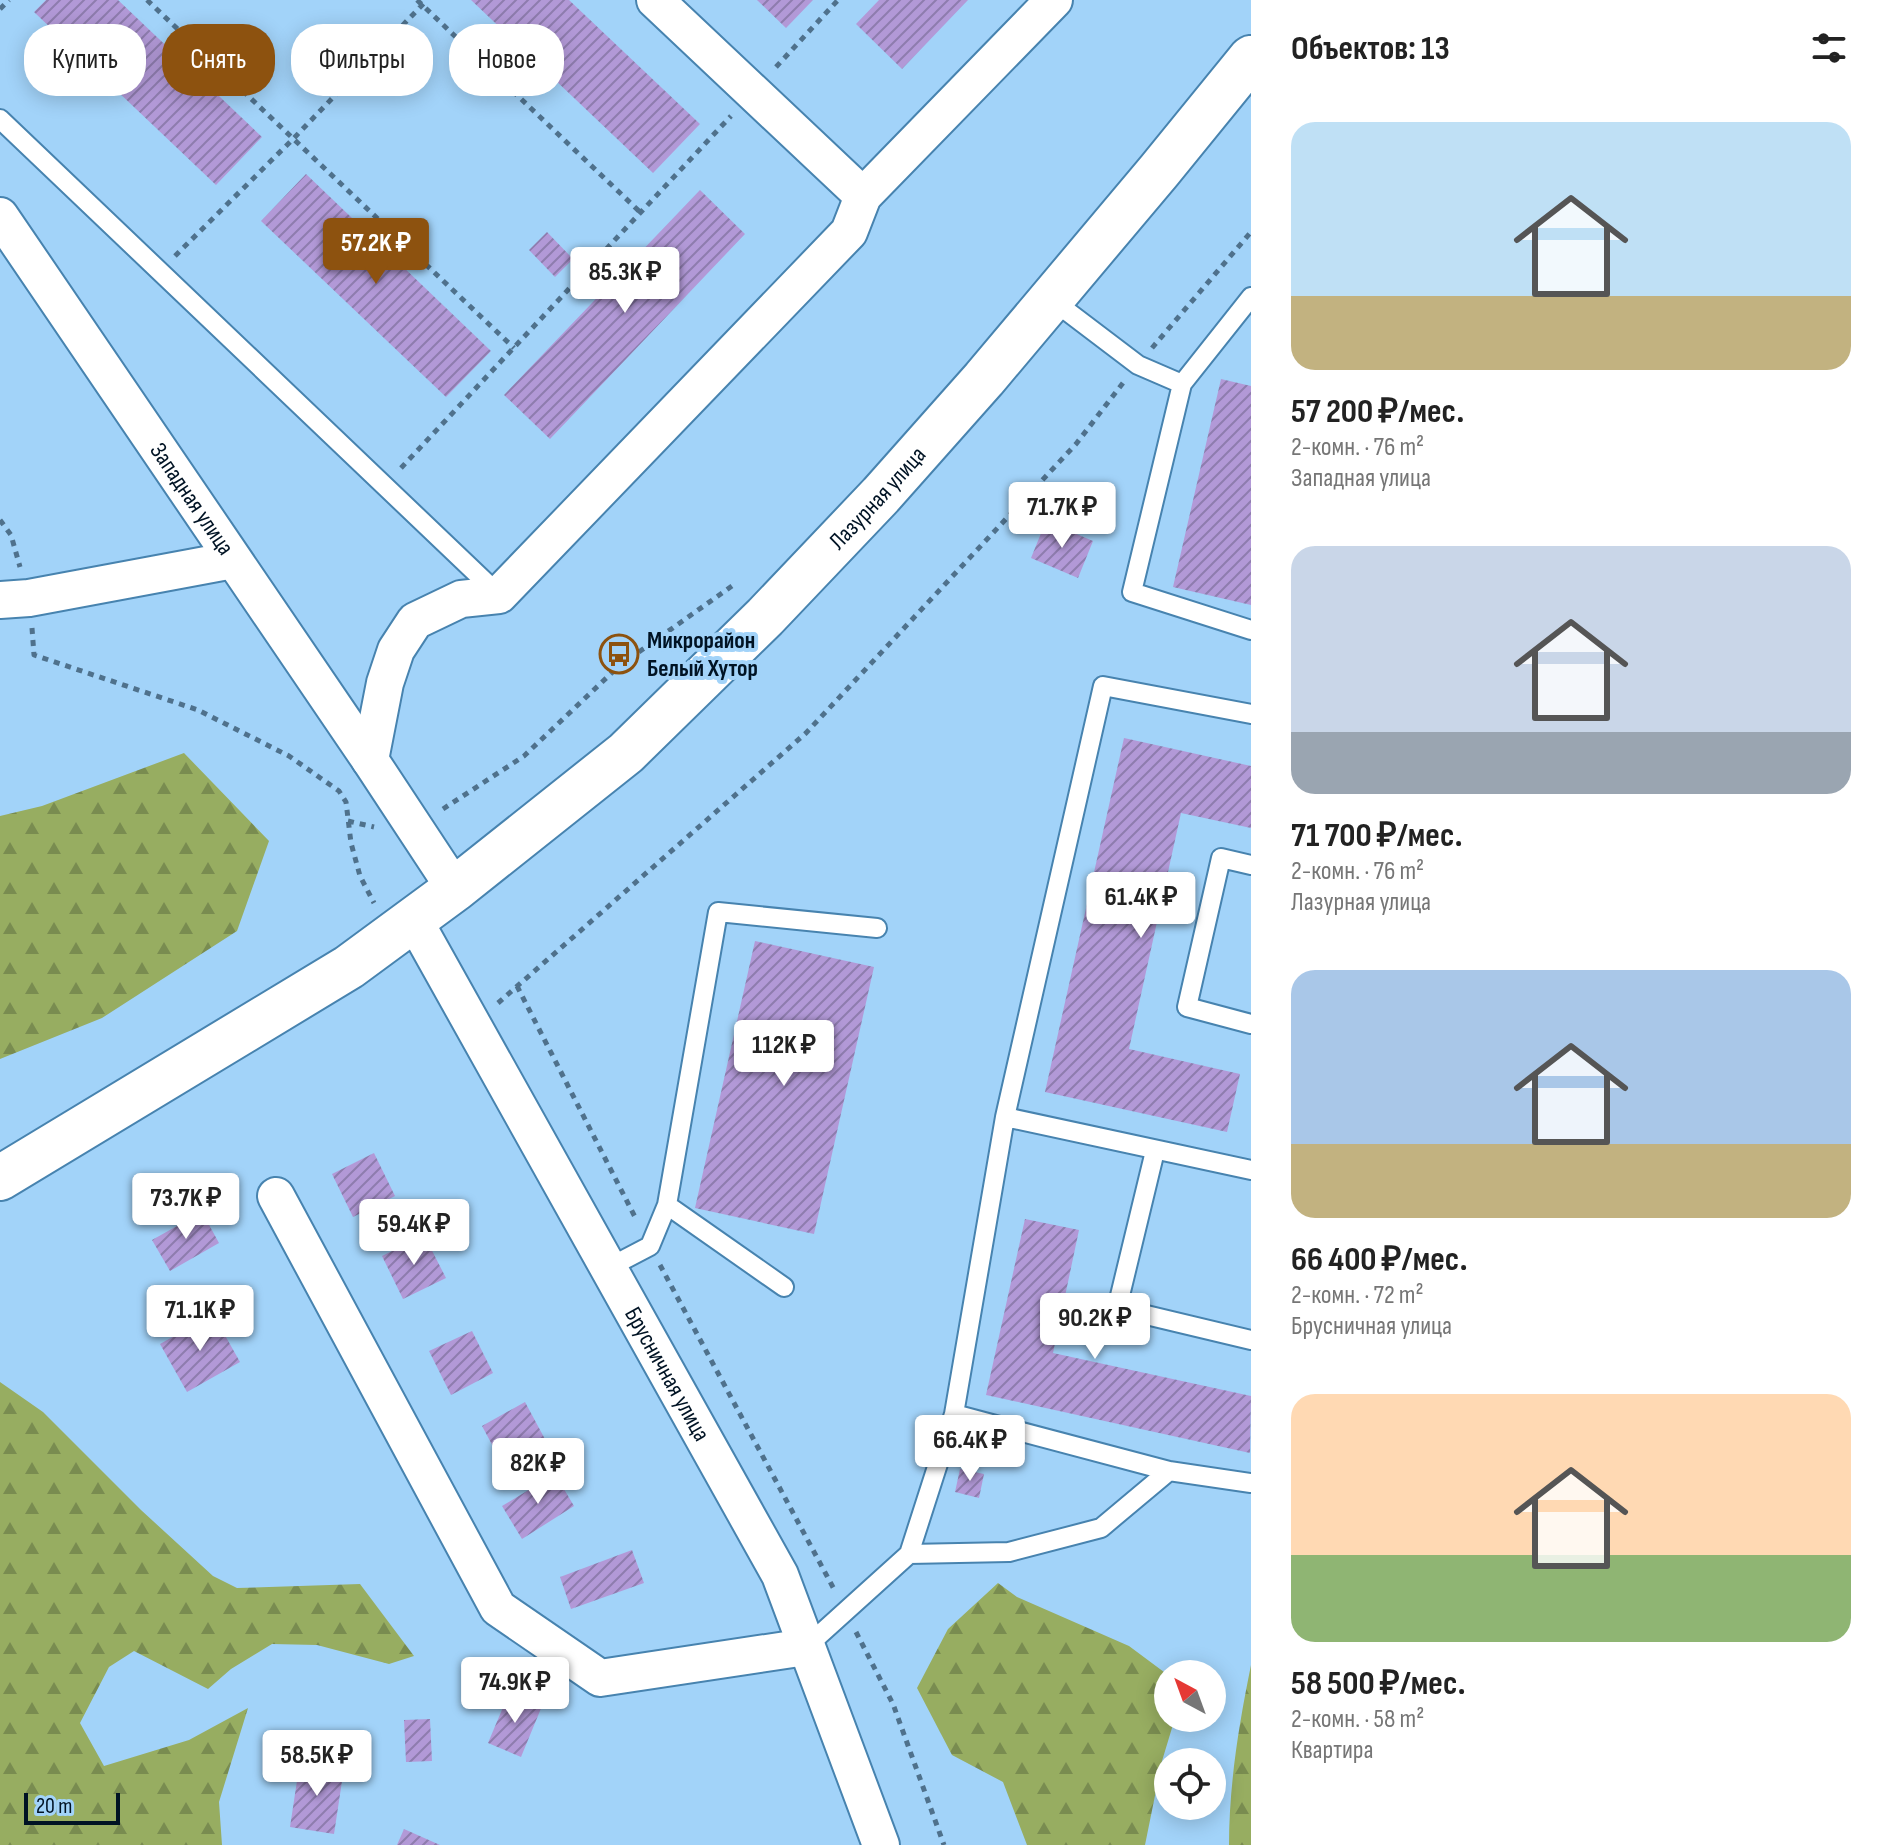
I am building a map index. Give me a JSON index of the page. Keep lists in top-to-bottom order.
{
  "streets": {
    "street": ["Лазурная улица", "Западная улица", "Брусничная улица"]
  },
  "crossings": [
    ["Лазурная улица", "Западная улица"],
    ["Лазурная улица", "Брусничная улица"]
  ],
  "places": {
    "bus stop": ["Микрорайон Белый Хутор"]
  },
  "scale_bar": "20 m",
  "north": "top left",
  "page": {
    "heading": "Объектов: 13",
    "chip": [
      "Купить",
      "Снять",
      "Фильтры",
      "Новое"
    ],
    "list": [
      {
        "name": "57 200 ₽/мес.",
        "note": "2-комн. · 76 m² · Западная улица"
      },
      {
        "name": "71 700 ₽/мес.",
        "note": "2-комн. · 76 m² · Лазурная улица"
      },
      {
        "name": "66 400 ₽/мес.",
        "note": "2-комн. · 72 m² · Брусничная улица"
      },
      {
        "name": "58 500 ₽/мес.",
        "note": "2-комн. · 58 m² · Квартира"
      }
    ],
    "price": [
      "57.2K ₽",
      "85.3K ₽",
      "71.7K ₽",
      "61.4K ₽",
      "112K ₽",
      "73.7K ₽",
      "59.4K ₽",
      "71.1K ₽",
      "90.2K ₽",
      "66.4K ₽",
      "82K ₽",
      "74.9K ₽",
      "58.5K ₽"
    ],
    "scale": "20 m"
  }
}
